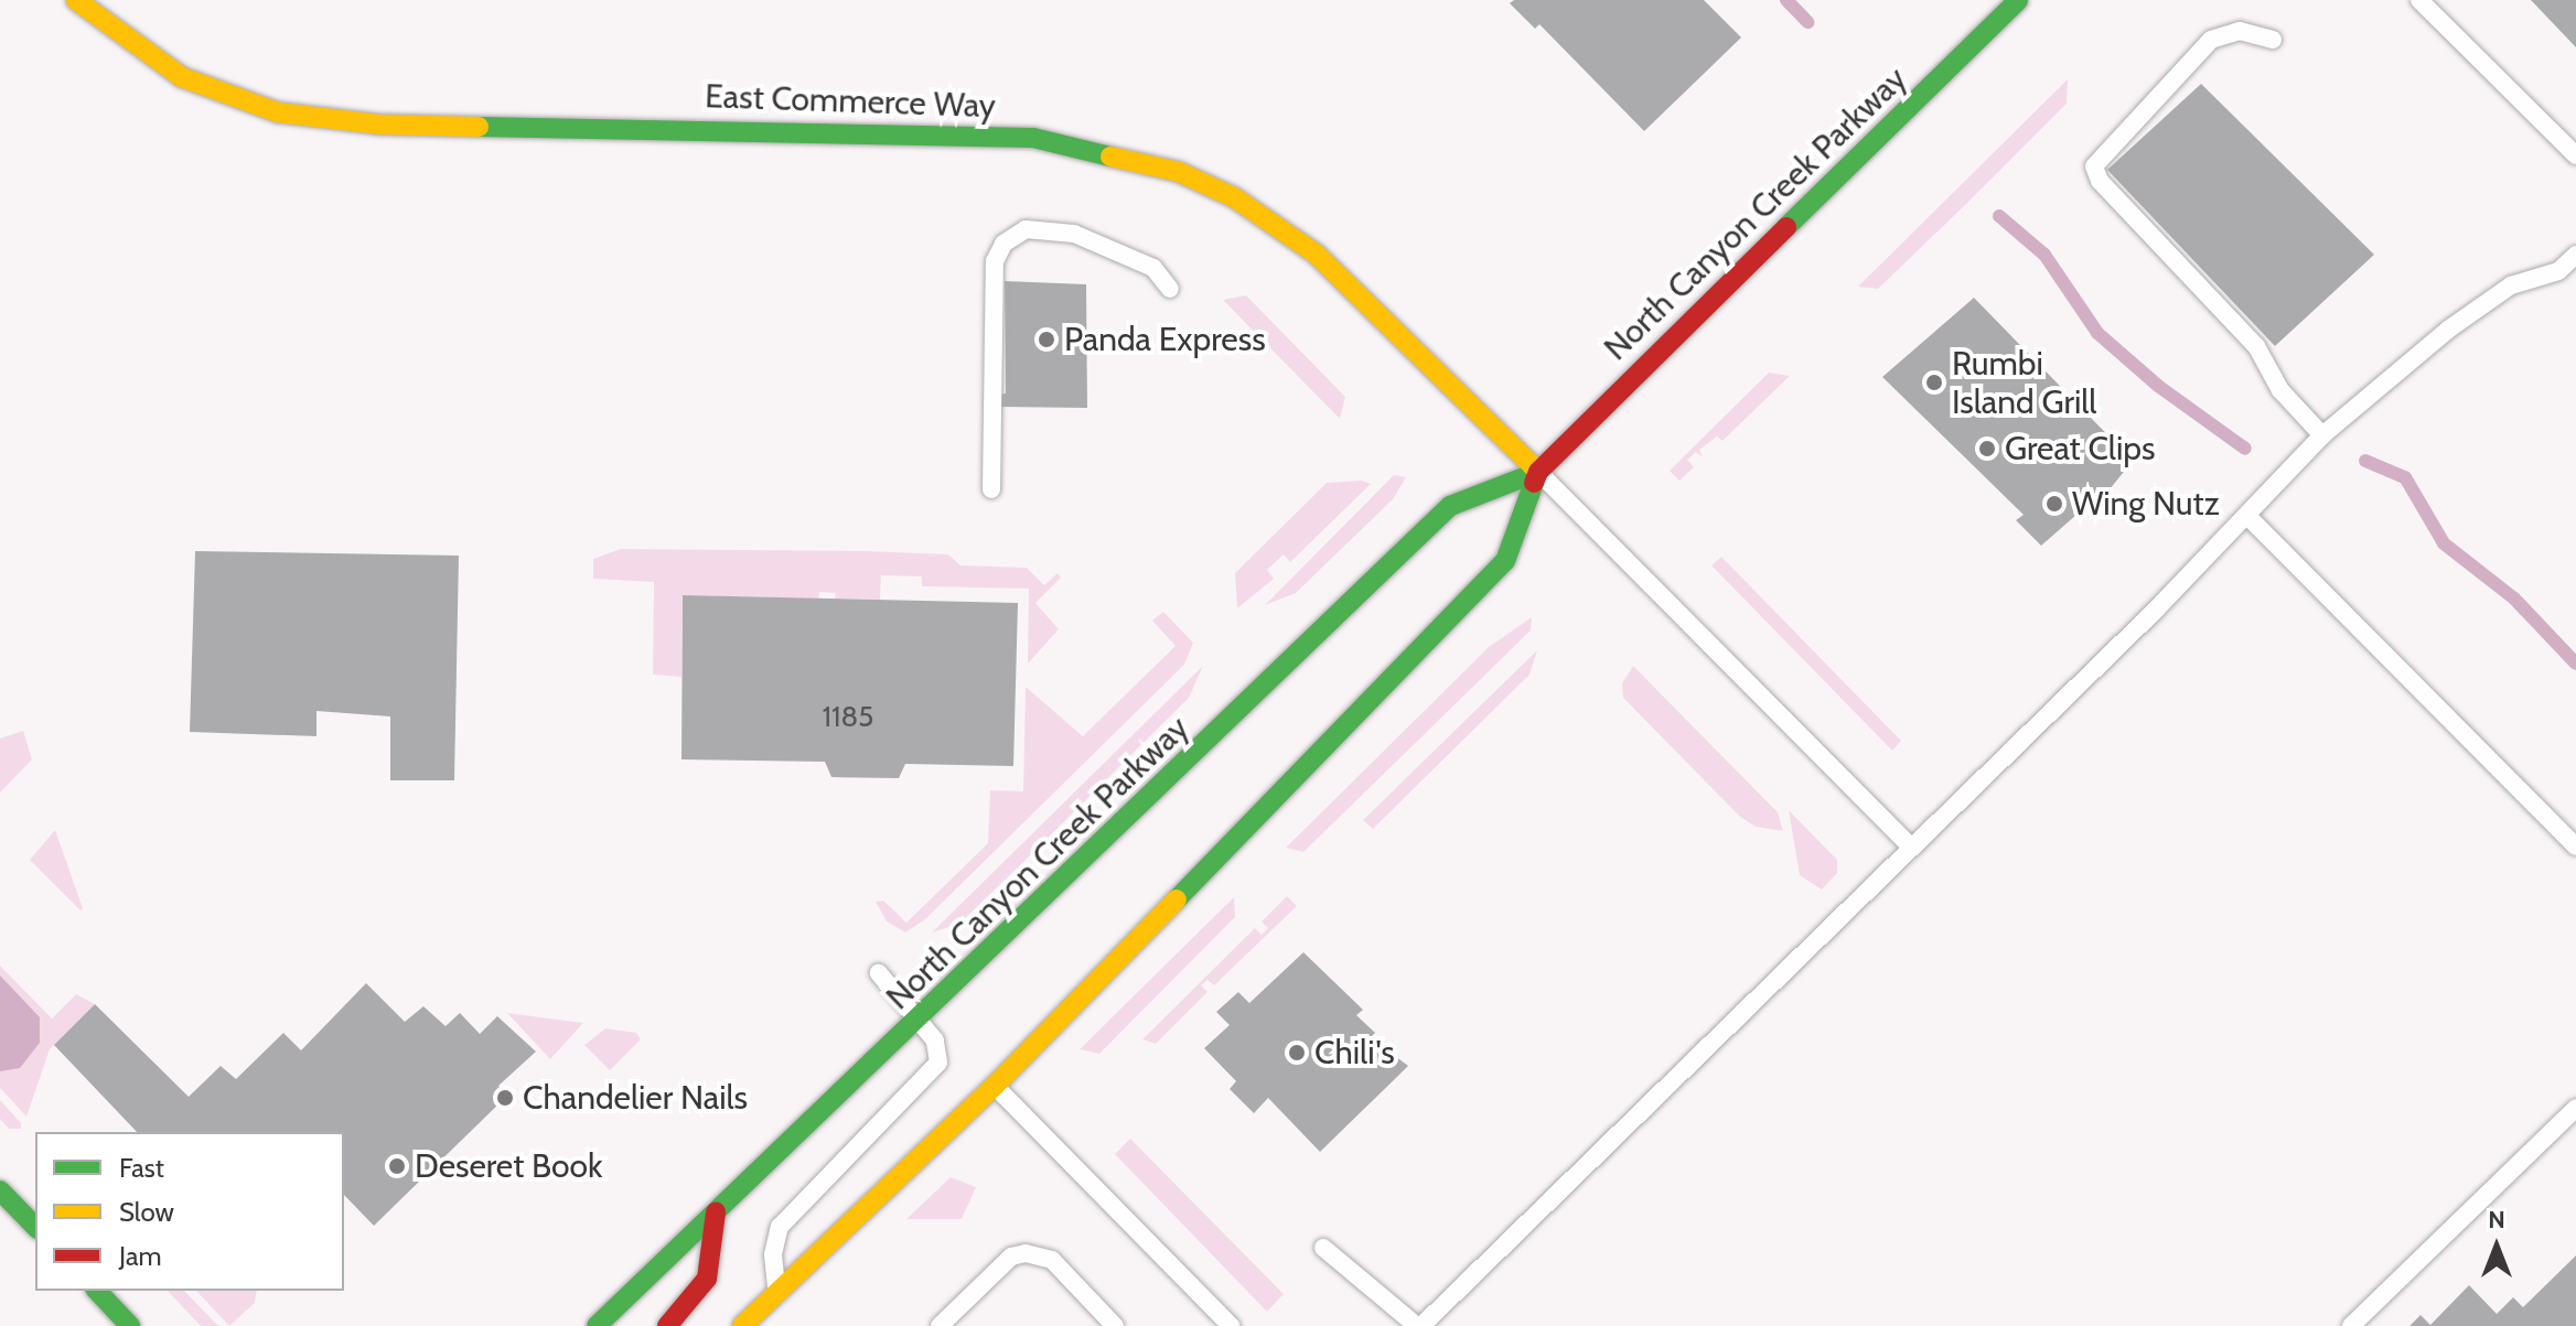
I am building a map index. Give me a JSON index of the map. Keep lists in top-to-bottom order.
{
  "streets": {
    "main road": ["East Commerce Way", "North Canyon Creek Parkway"]
  },
  "crossings": [
    ["East Commerce Way", "North Canyon Creek Parkway"]
  ],
  "places": [
    "Panda Express",
    "Rumbi Island Grill",
    "Great Clips",
    "Wing Nutz",
    "Chili's",
    "Chandelier Nails",
    "Deseret Book"
  ],
  "house_numbers": ["1185"],
  "legend": ["Fast", "Slow", "Jam"],
  "north": "top"
}
